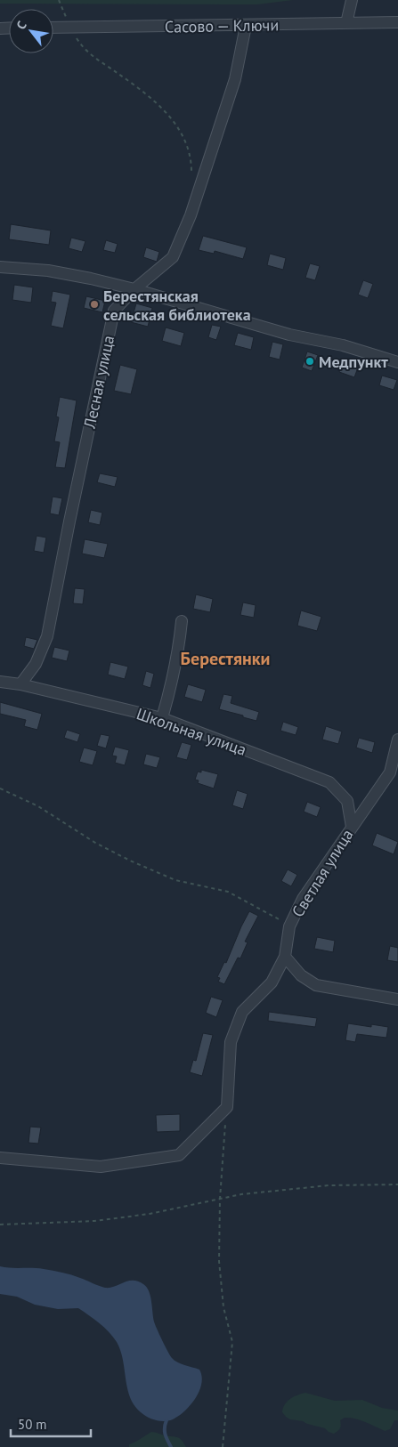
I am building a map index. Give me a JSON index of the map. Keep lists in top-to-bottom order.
{
  "streets": {
    "street": [
      "Сасово — Ключи",
      "Лесная улица",
      "Школьная улица",
      "Светлая улица"
    ]
  },
  "crossings": [
    ["Сасово — Ключи", "Лесная улица"],
    ["Лесная улица", "Школьная улица"],
    ["Школьная улица", "Светлая улица"]
  ],
  "districts": ["Берестянки"],
  "places": ["Берестянская сельская библиотека", "Медпункт"],
  "scale_bar": "50 m",
  "north": "top left"
}
